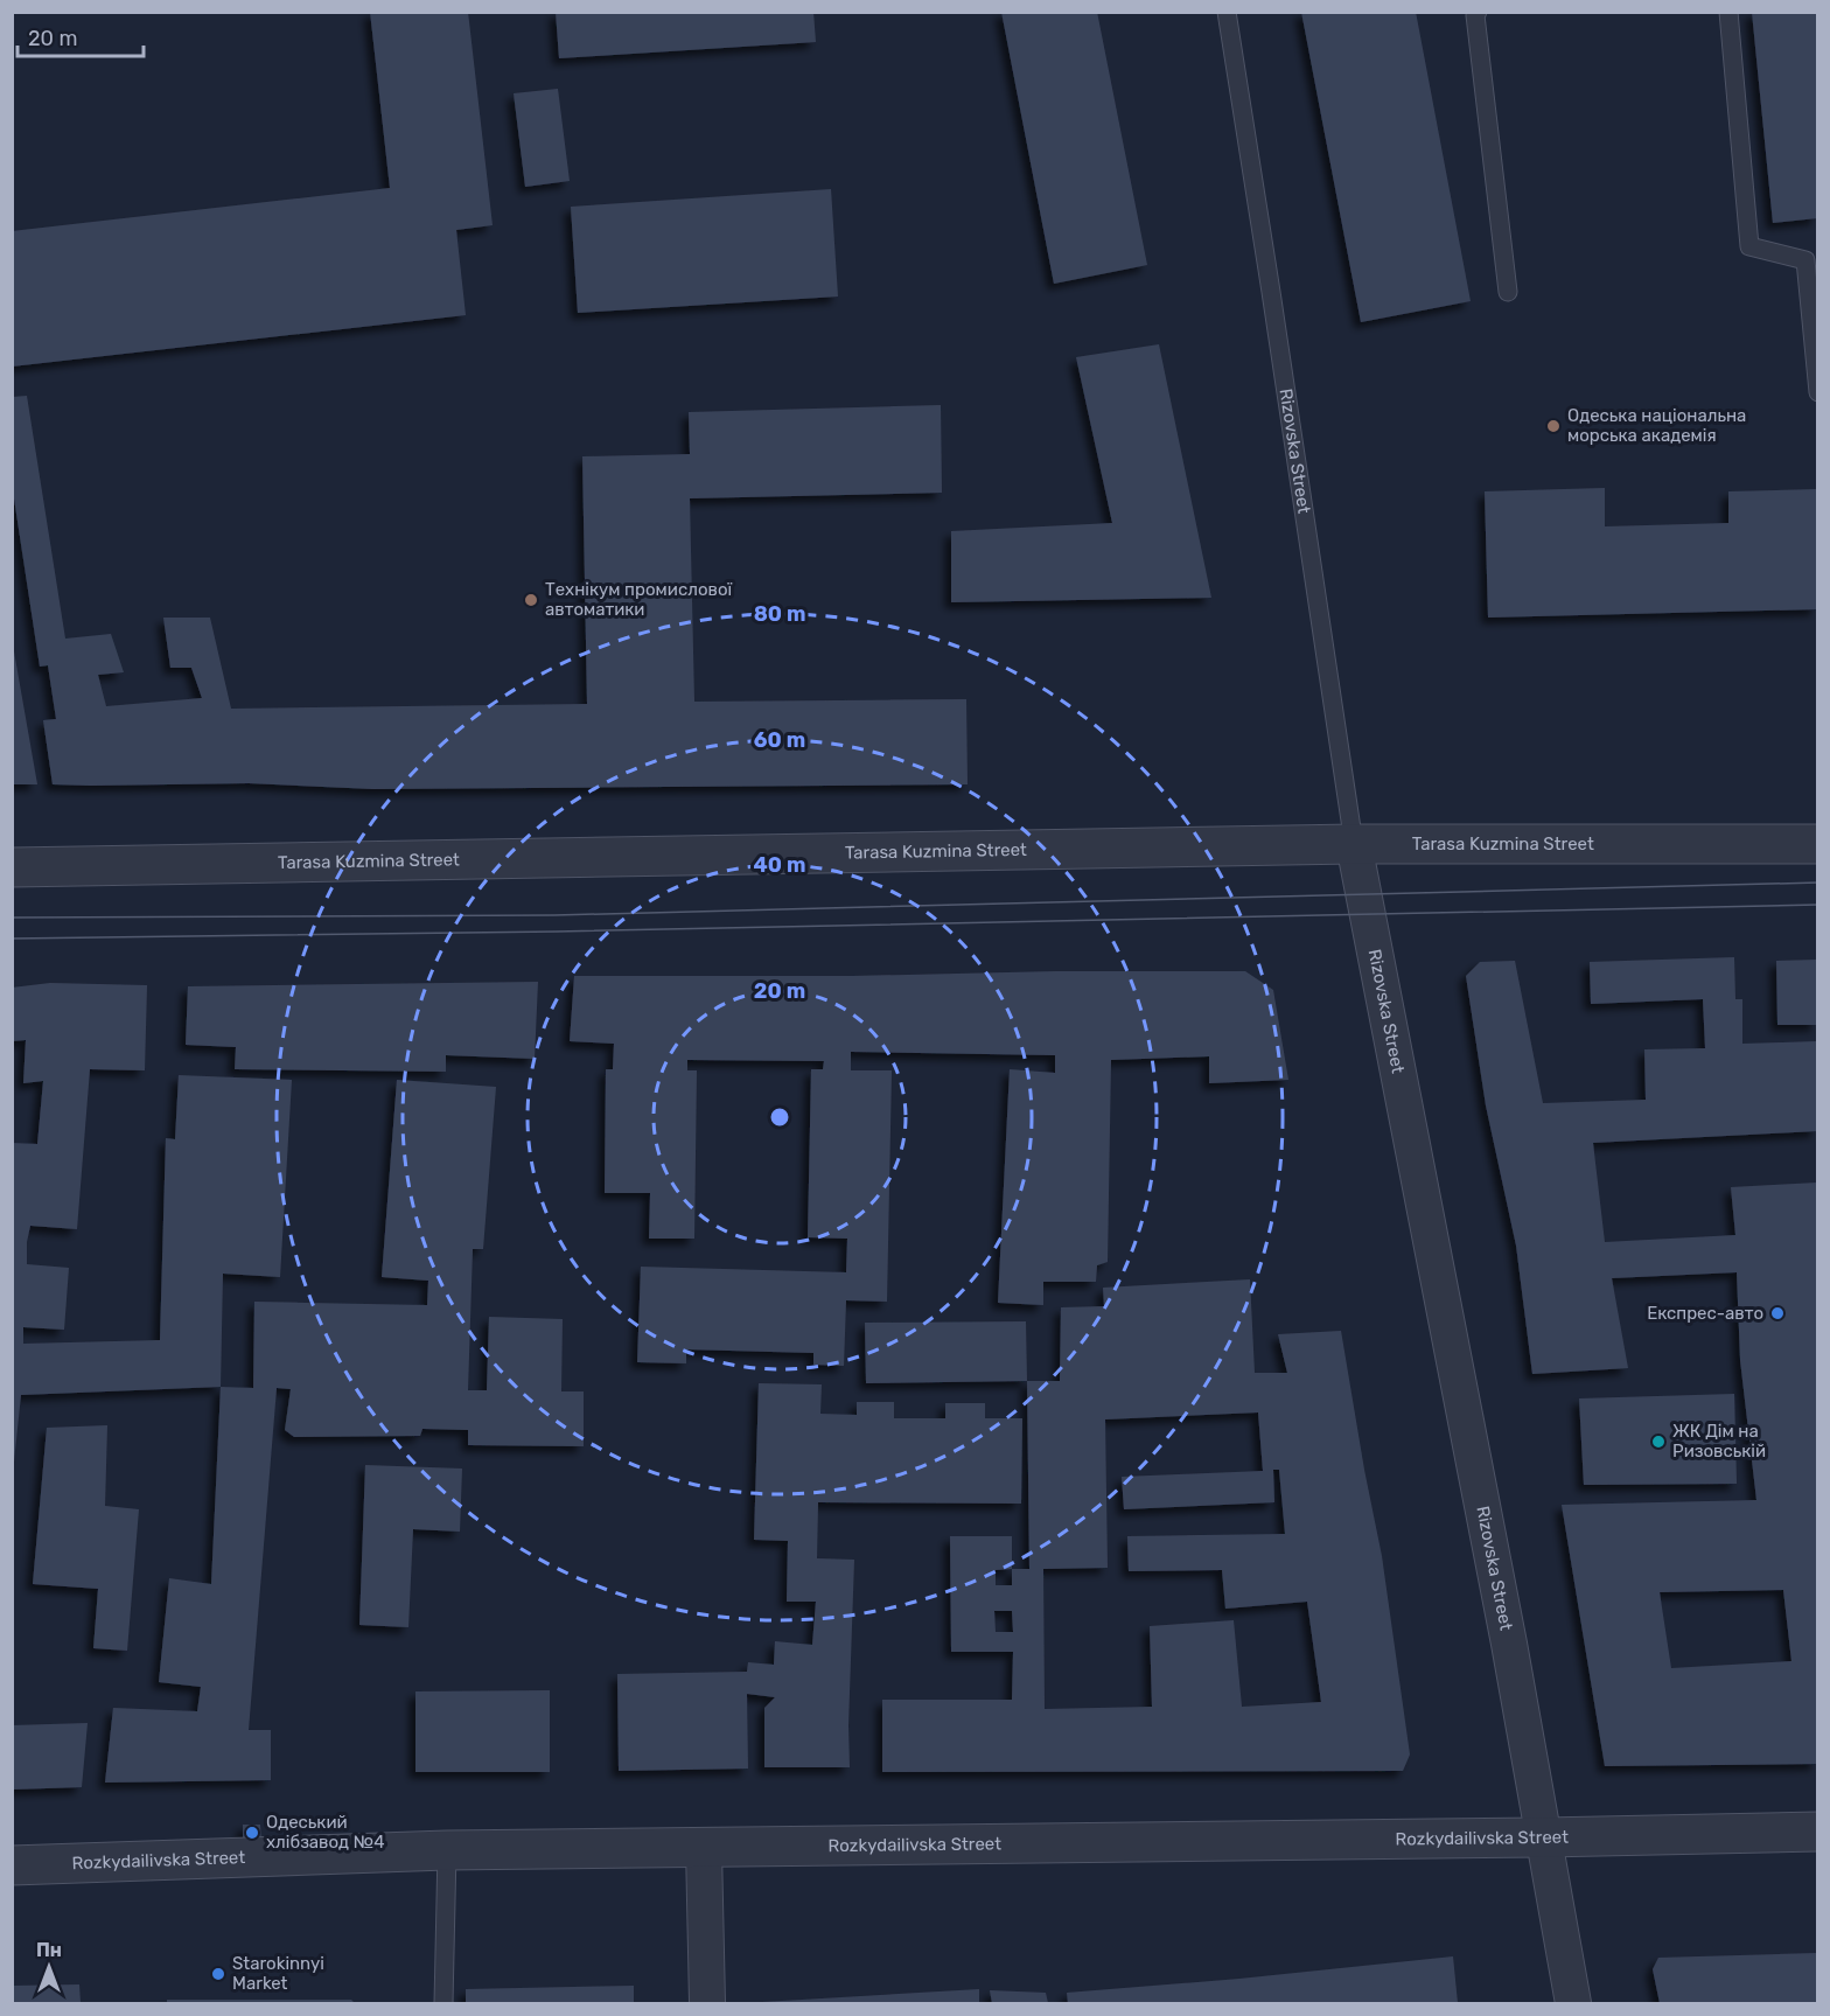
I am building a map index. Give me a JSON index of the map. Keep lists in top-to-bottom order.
{
  "streets": {
    "street": ["Rizovska Street", "Tarasa Kuzmina Street", "Rozkydailivska Street"]
  },
  "crossings": [
    ["Rizovska Street", "Tarasa Kuzmina Street"],
    ["Rizovska Street", "Rozkydailivska Street"]
  ],
  "places": [
    "Одеська національна морська академія",
    "Технікум промислової автоматики",
    "Експрес-авто",
    "ЖК Дім на Ризовській",
    "Одеський хлібзавод №4",
    "Starokinnyi Market"
  ],
  "scale_bar": "20 m",
  "north": "top",
  "rings": [
    "80 m",
    "60 m",
    "40 m",
    "20 m"
  ]
}
